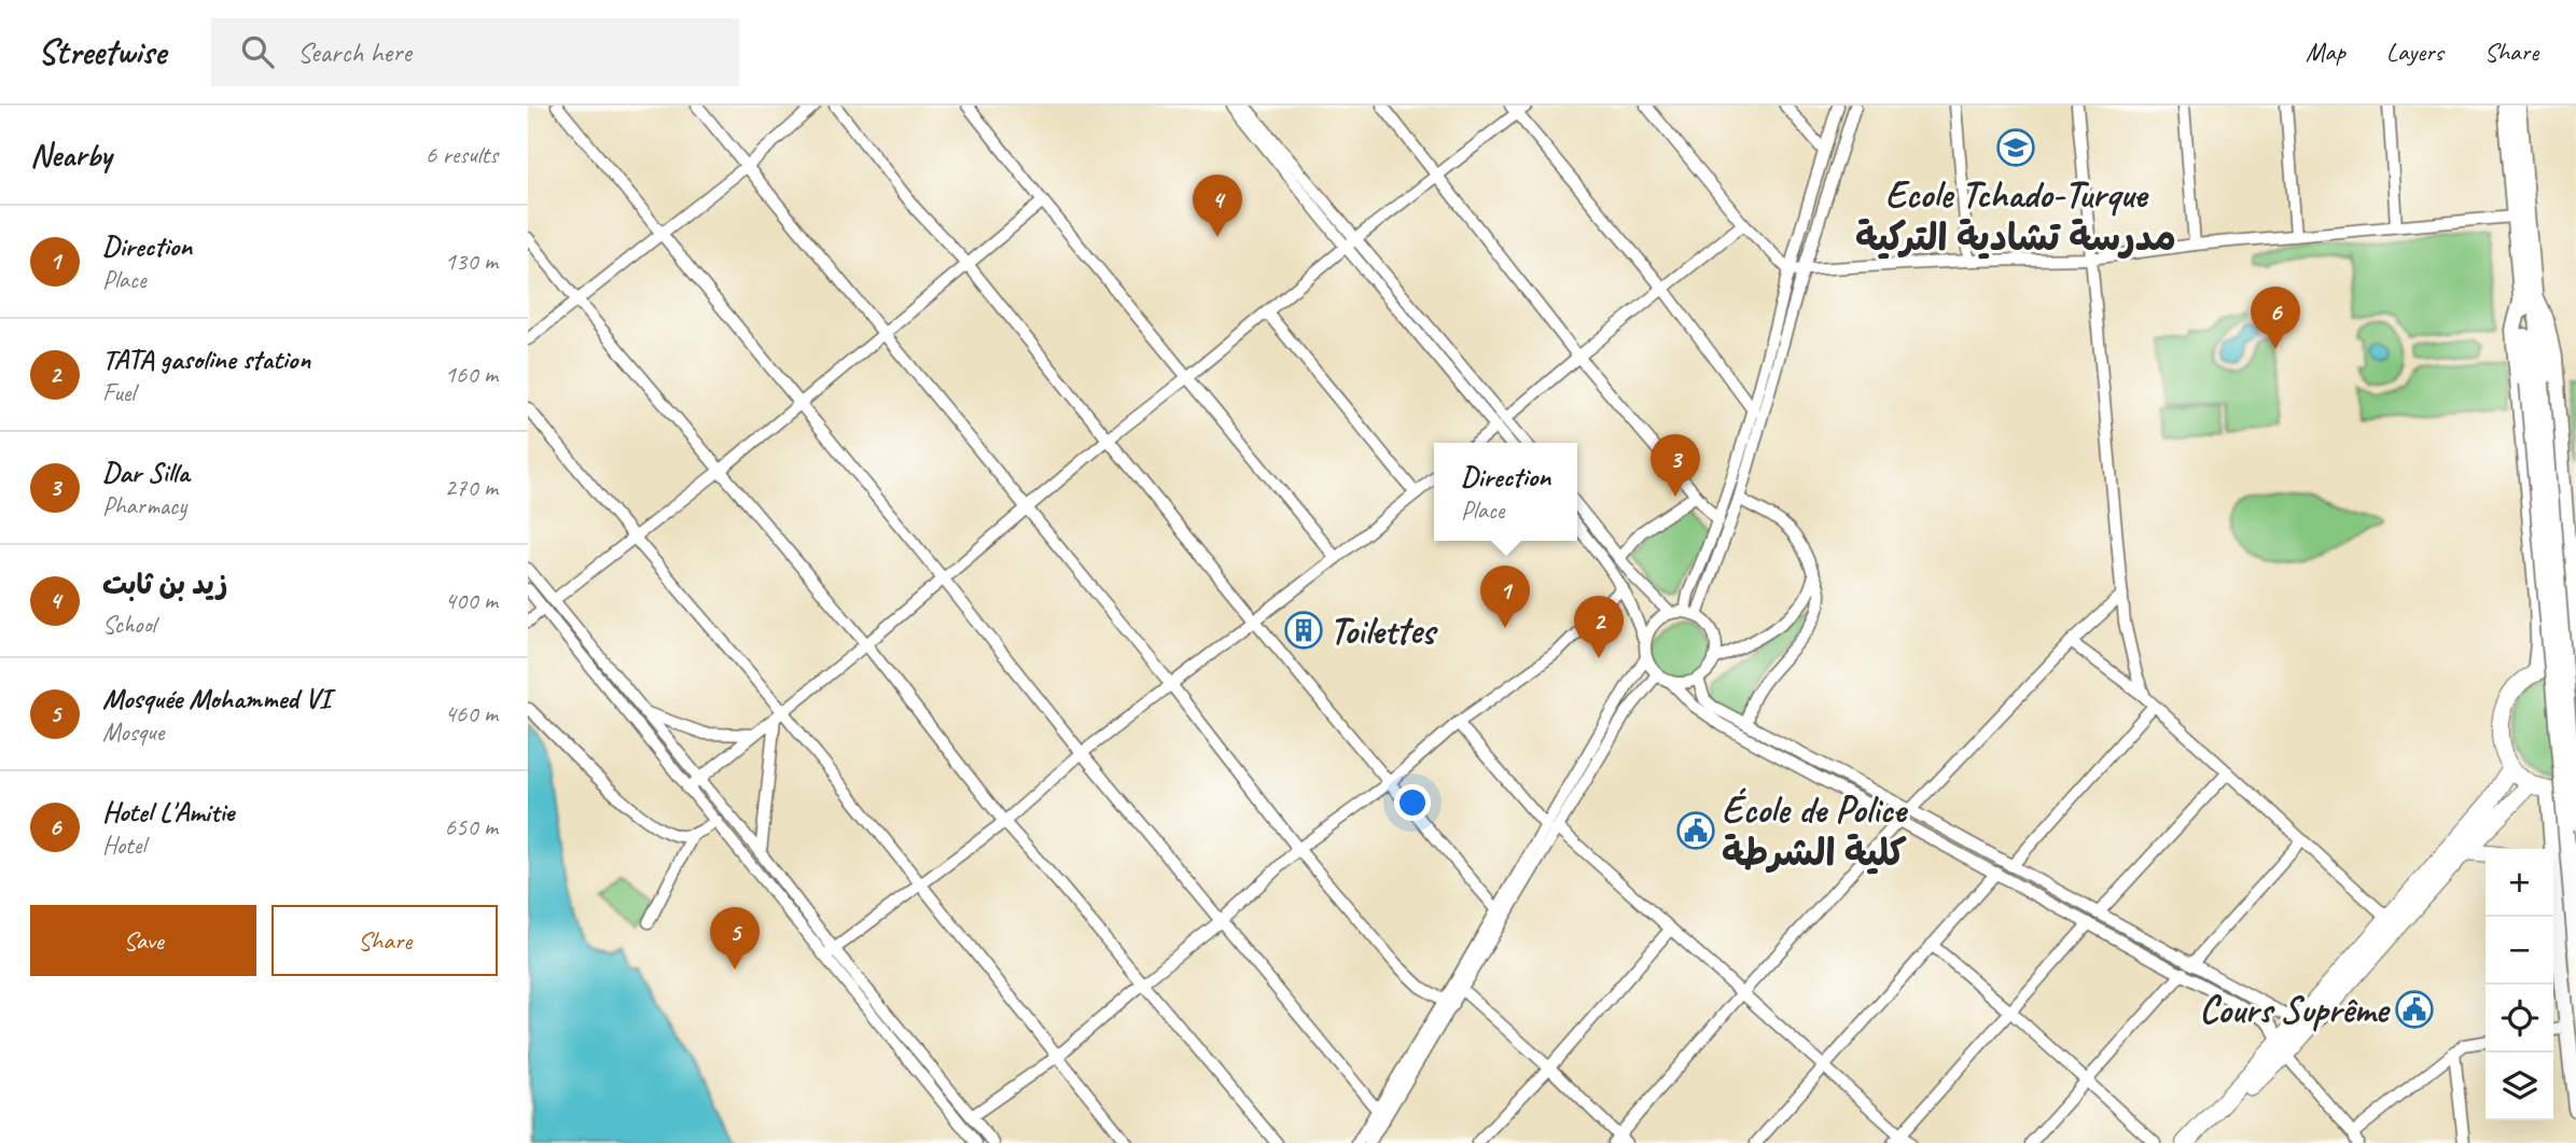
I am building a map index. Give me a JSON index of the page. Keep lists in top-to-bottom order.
{
  "places": {
    "school or university": ["Ecole Tchado-Turque مدرسة تشادية التركية"],
    "building": ["Toilettes"],
    "public building": ["École de Police كلية الشرطة", "Cours Suprême"]
  },
  "page": {
    "header": "Streetwise",
    "search": "Search here",
    "nav": ["Map", "Layers", "Share"],
    "heading": ["Nearby", "6 results"],
    "pins": [
      "4",
      "6",
      "3",
      "1",
      "2",
      "5"
    ],
    "list": [
      {
        "mark": "1",
        "name": "Direction",
        "note": "Place",
        "value": "130 m"
      },
      {
        "mark": "2",
        "name": "TATA gasoline station",
        "note": "Fuel",
        "value": "160 m"
      },
      {
        "mark": "3",
        "name": "Dar Silla",
        "note": "Pharmacy",
        "value": "270 m"
      },
      {
        "mark": "4",
        "name": "زيد بن ثابت",
        "note": "School",
        "value": "400 m"
      },
      {
        "mark": "5",
        "name": "Mosquée Mohammed VI",
        "note": "Mosque",
        "value": "460 m"
      },
      {
        "mark": "6",
        "name": "Hotel L'Amitie",
        "note": "Hotel",
        "value": "650 m"
      }
    ],
    "popup": ["Direction", "Place"],
    "map_buttons": ["+", "−"],
    "buttons": ["Save", "Share"]
  }
}
